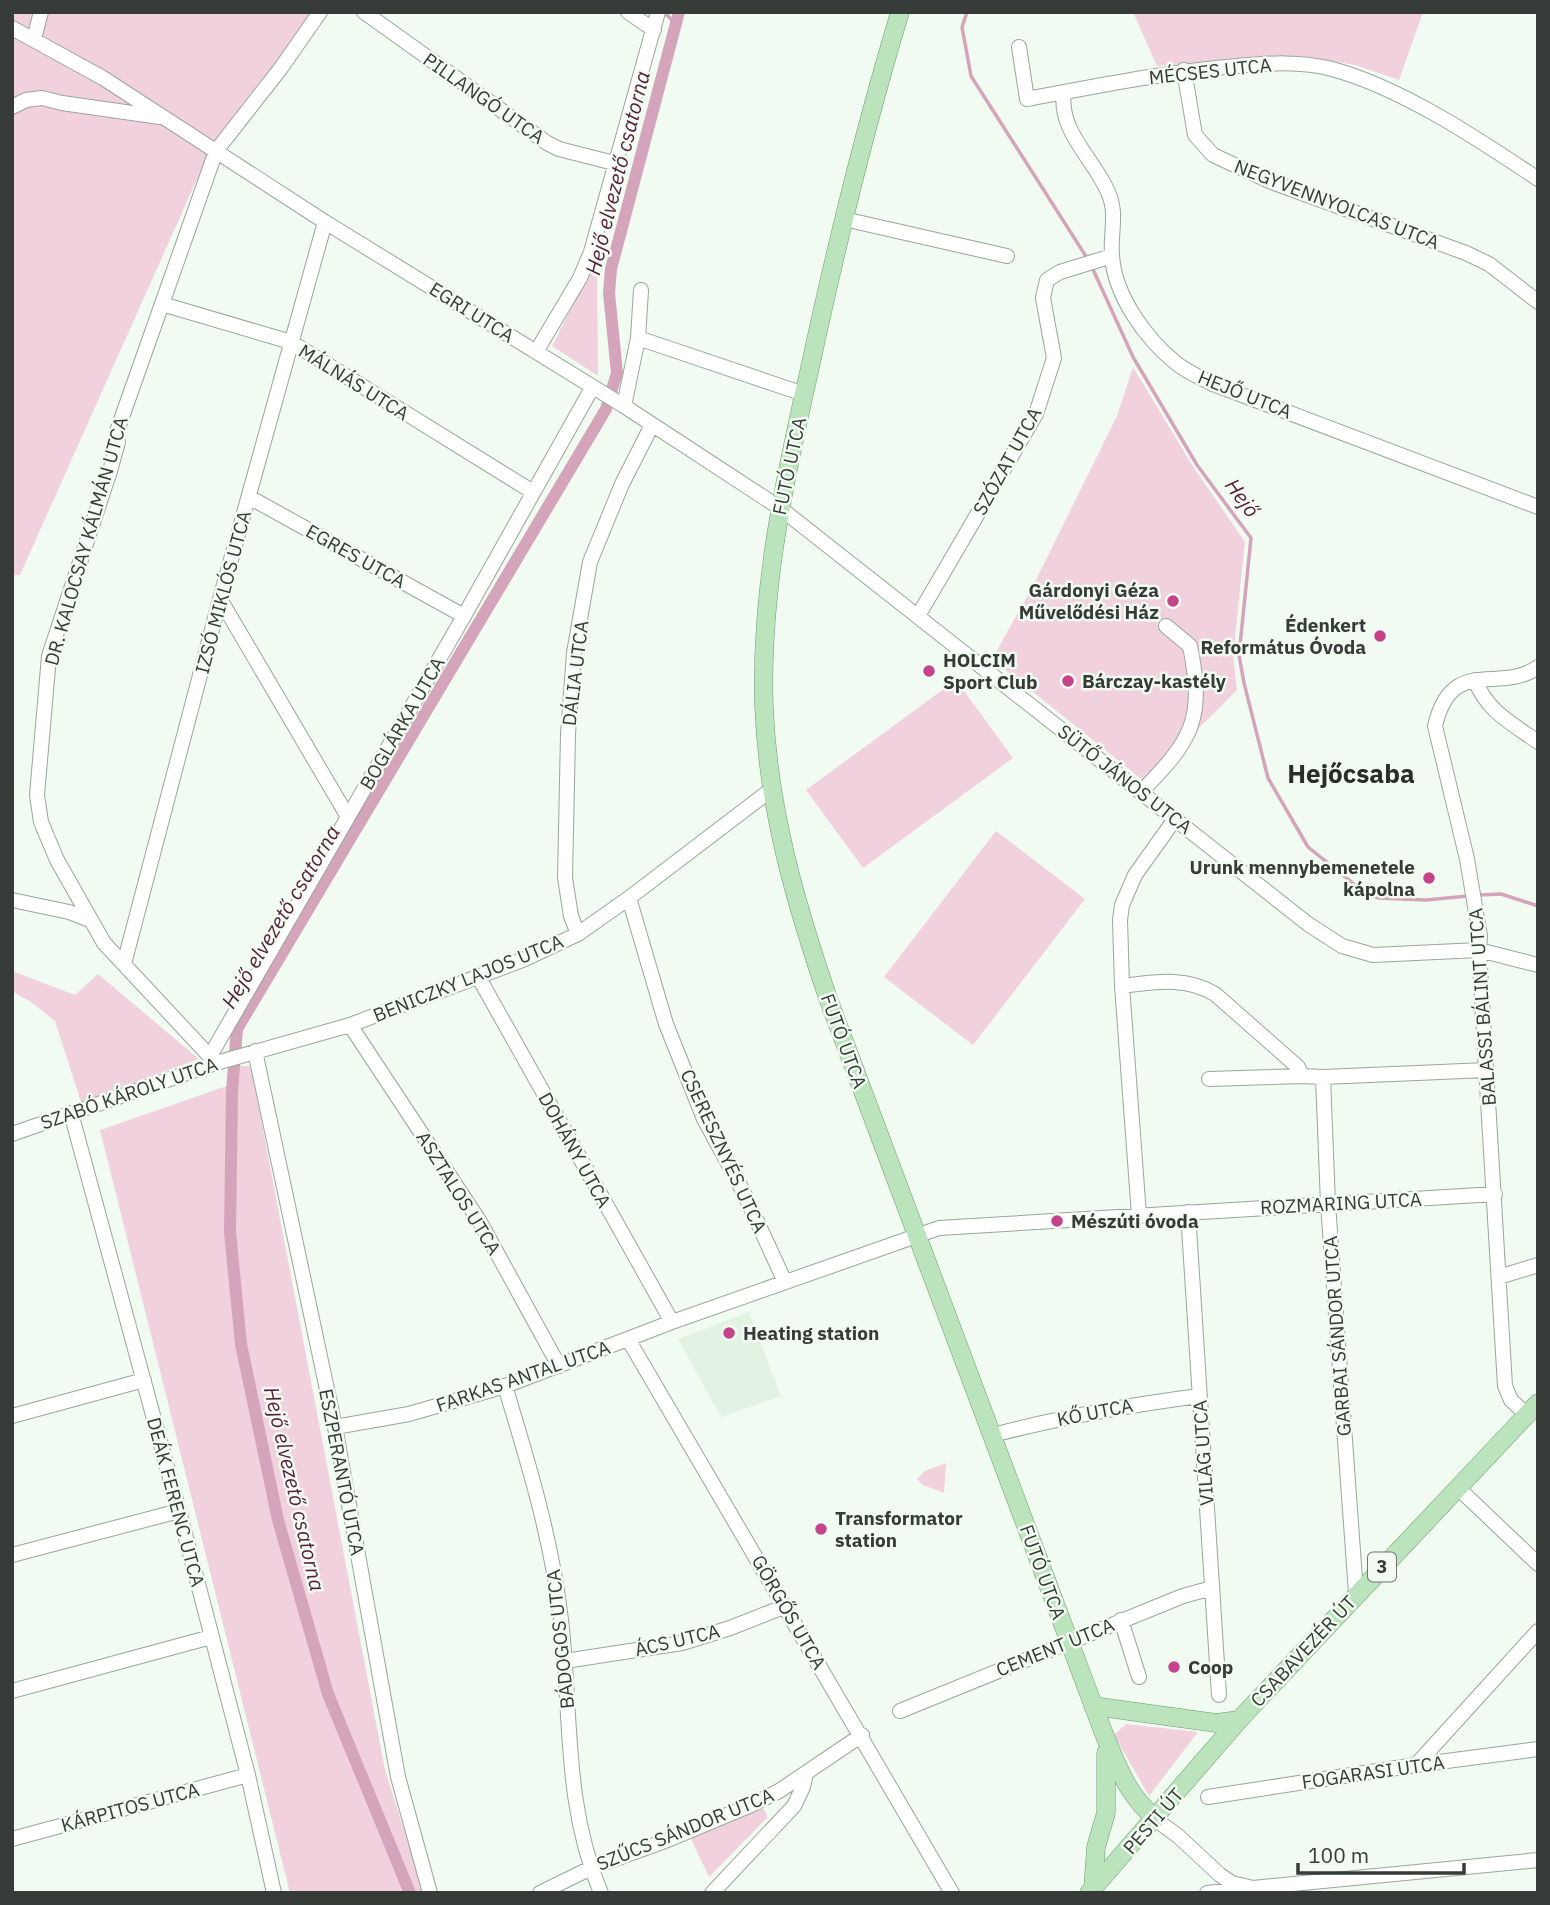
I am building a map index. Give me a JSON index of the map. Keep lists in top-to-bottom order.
{
  "streets": {
    "main road": [
      "FUTÓ UTCA",
      "3",
      "CSABAVEZÉR ÚT",
      "PESTI ÚT"
    ],
    "street": [
      "MÉCSES UTCA",
      "PILLANGÓ UTCA",
      "NEGYVENNYOLCAS UTCA",
      "EGRI UTCA",
      "MÁLNÁS UTCA",
      "HEJŐ UTCA",
      "SZÓZAT UTCA",
      "DR. KALOCSAY KÁLMÁN UTCA",
      "EGRES UTCA",
      "IZSÓ MIKLÓS UTCA",
      "DÁLIA UTCA",
      "BOGLÁRKA UTCA",
      "SÜTŐ JÁNOS UTCA",
      "BENICZKY LAJOS UTCA",
      "BALASSI BÁLINT UTCA",
      "SZABÓ KÁROLY UTCA",
      "DOHÁNY UTCA",
      "CSERESZNYÉS UTCA",
      "ASZTALOS UTCA",
      "ROZMARING UTCA",
      "GARBAI SÁNDOR UTCA",
      "FARKAS ANTAL UTCA",
      "KŐ UTCA",
      "VILÁG UTCA",
      "ESZPERANTÓ UTCA",
      "DEÁK FERENC UTCA",
      "GÖRGŐS UTCA",
      "BÁDOGOS UTCA",
      "ÁCS UTCA",
      "CEMENT UTCA",
      "FOGARASI UTCA",
      "KÁRPITOS UTCA",
      "SZŰCS SÁNDOR UTCA"
    ]
  },
  "crossings": [
    ["MÉCSES UTCA", "NEGYVENNYOLCAS UTCA"],
    ["MÉCSES UTCA", "HEJŐ UTCA"],
    ["EGRI UTCA", "SZÓZAT UTCA"],
    ["EGRI UTCA", "FUTÓ UTCA"],
    ["EGRI UTCA", "DR. KALOCSAY KÁLMÁN UTCA"],
    ["EGRI UTCA", "IZSÓ MIKLÓS UTCA"],
    ["EGRI UTCA", "DÁLIA UTCA"],
    ["EGRI UTCA", "BOGLÁRKA UTCA"],
    ["EGRI UTCA", "SÜTŐ JÁNOS UTCA"],
    ["MÁLNÁS UTCA", "DR. KALOCSAY KÁLMÁN UTCA"],
    ["MÁLNÁS UTCA", "IZSÓ MIKLÓS UTCA"],
    ["MÁLNÁS UTCA", "BOGLÁRKA UTCA"],
    ["HEJŐ UTCA", "SZÓZAT UTCA"],
    ["SZÓZAT UTCA", "SÜTŐ JÁNOS UTCA"],
    ["FUTÓ UTCA", "BENICZKY LAJOS UTCA"],
    ["FUTÓ UTCA", "ROZMARING UTCA"],
    ["FUTÓ UTCA", "FARKAS ANTAL UTCA"],
    ["FUTÓ UTCA", "KŐ UTCA"],
    ["FUTÓ UTCA", "CEMENT UTCA"],
    ["FUTÓ UTCA", "PESTI ÚT"],
    ["DR. KALOCSAY KÁLMÁN UTCA", "IZSÓ MIKLÓS UTCA"],
    ["DR. KALOCSAY KÁLMÁN UTCA", "BOGLÁRKA UTCA"],
    ["DR. KALOCSAY KÁLMÁN UTCA", "SZABÓ KÁROLY UTCA"],
    ["EGRES UTCA", "IZSÓ MIKLÓS UTCA"],
    ["EGRES UTCA", "BOGLÁRKA UTCA"],
    ["DÁLIA UTCA", "BENICZKY LAJOS UTCA"],
    ["BOGLÁRKA UTCA", "SZABÓ KÁROLY UTCA"],
    ["SÜTŐ JÁNOS UTCA", "BALASSI BÁLINT UTCA"],
    ["BENICZKY LAJOS UTCA", "SZABÓ KÁROLY UTCA"],
    ["BENICZKY LAJOS UTCA", "DOHÁNY UTCA"],
    ["BENICZKY LAJOS UTCA", "CSERESZNYÉS UTCA"],
    ["BENICZKY LAJOS UTCA", "ASZTALOS UTCA"],
    ["BENICZKY LAJOS UTCA", "ESZPERANTÓ UTCA"],
    ["BALASSI BÁLINT UTCA", "ROZMARING UTCA"],
    ["BALASSI BÁLINT UTCA", "CSABAVEZÉR ÚT"],
    ["SZABÓ KÁROLY UTCA", "ESZPERANTÓ UTCA"],
    ["SZABÓ KÁROLY UTCA", "DEÁK FERENC UTCA"],
    ["DOHÁNY UTCA", "FARKAS ANTAL UTCA"],
    ["CSERESZNYÉS UTCA", "FARKAS ANTAL UTCA"],
    ["ASZTALOS UTCA", "FARKAS ANTAL UTCA"],
    ["ROZMARING UTCA", "GARBAI SÁNDOR UTCA"],
    ["ROZMARING UTCA", "FARKAS ANTAL UTCA"],
    ["ROZMARING UTCA", "VILÁG UTCA"],
    ["GARBAI SÁNDOR UTCA", "CSABAVEZÉR ÚT"],
    ["FARKAS ANTAL UTCA", "ESZPERANTÓ UTCA"],
    ["FARKAS ANTAL UTCA", "GÖRGŐS UTCA"],
    ["FARKAS ANTAL UTCA", "BÁDOGOS UTCA"],
    ["KŐ UTCA", "VILÁG UTCA"],
    ["VILÁG UTCA", "CEMENT UTCA"],
    ["DEÁK FERENC UTCA", "KÁRPITOS UTCA"],
    ["GÖRGŐS UTCA", "ÁCS UTCA"],
    ["GÖRGŐS UTCA", "SZŰCS SÁNDOR UTCA"],
    ["BÁDOGOS UTCA", "ÁCS UTCA"],
    ["BÁDOGOS UTCA", "SZŰCS SÁNDOR UTCA"],
    ["CSABAVEZÉR ÚT", "PESTI ÚT"]
  ],
  "districts": ["Hejőcsaba"],
  "water": ["Hejő elvezető csatorna", "Hejő"],
  "places": [
    "Gárdonyi Géza Művelődési Ház",
    "Édenkert Református Óvoda",
    "HOLCIM Sport Club",
    "Bárczay-kastély",
    "Urunk mennybemenetele kápolna",
    "Mészúti óvoda",
    "Heating station",
    "Transformator station",
    "Coop"
  ],
  "scale_bar": "100 m"
}
